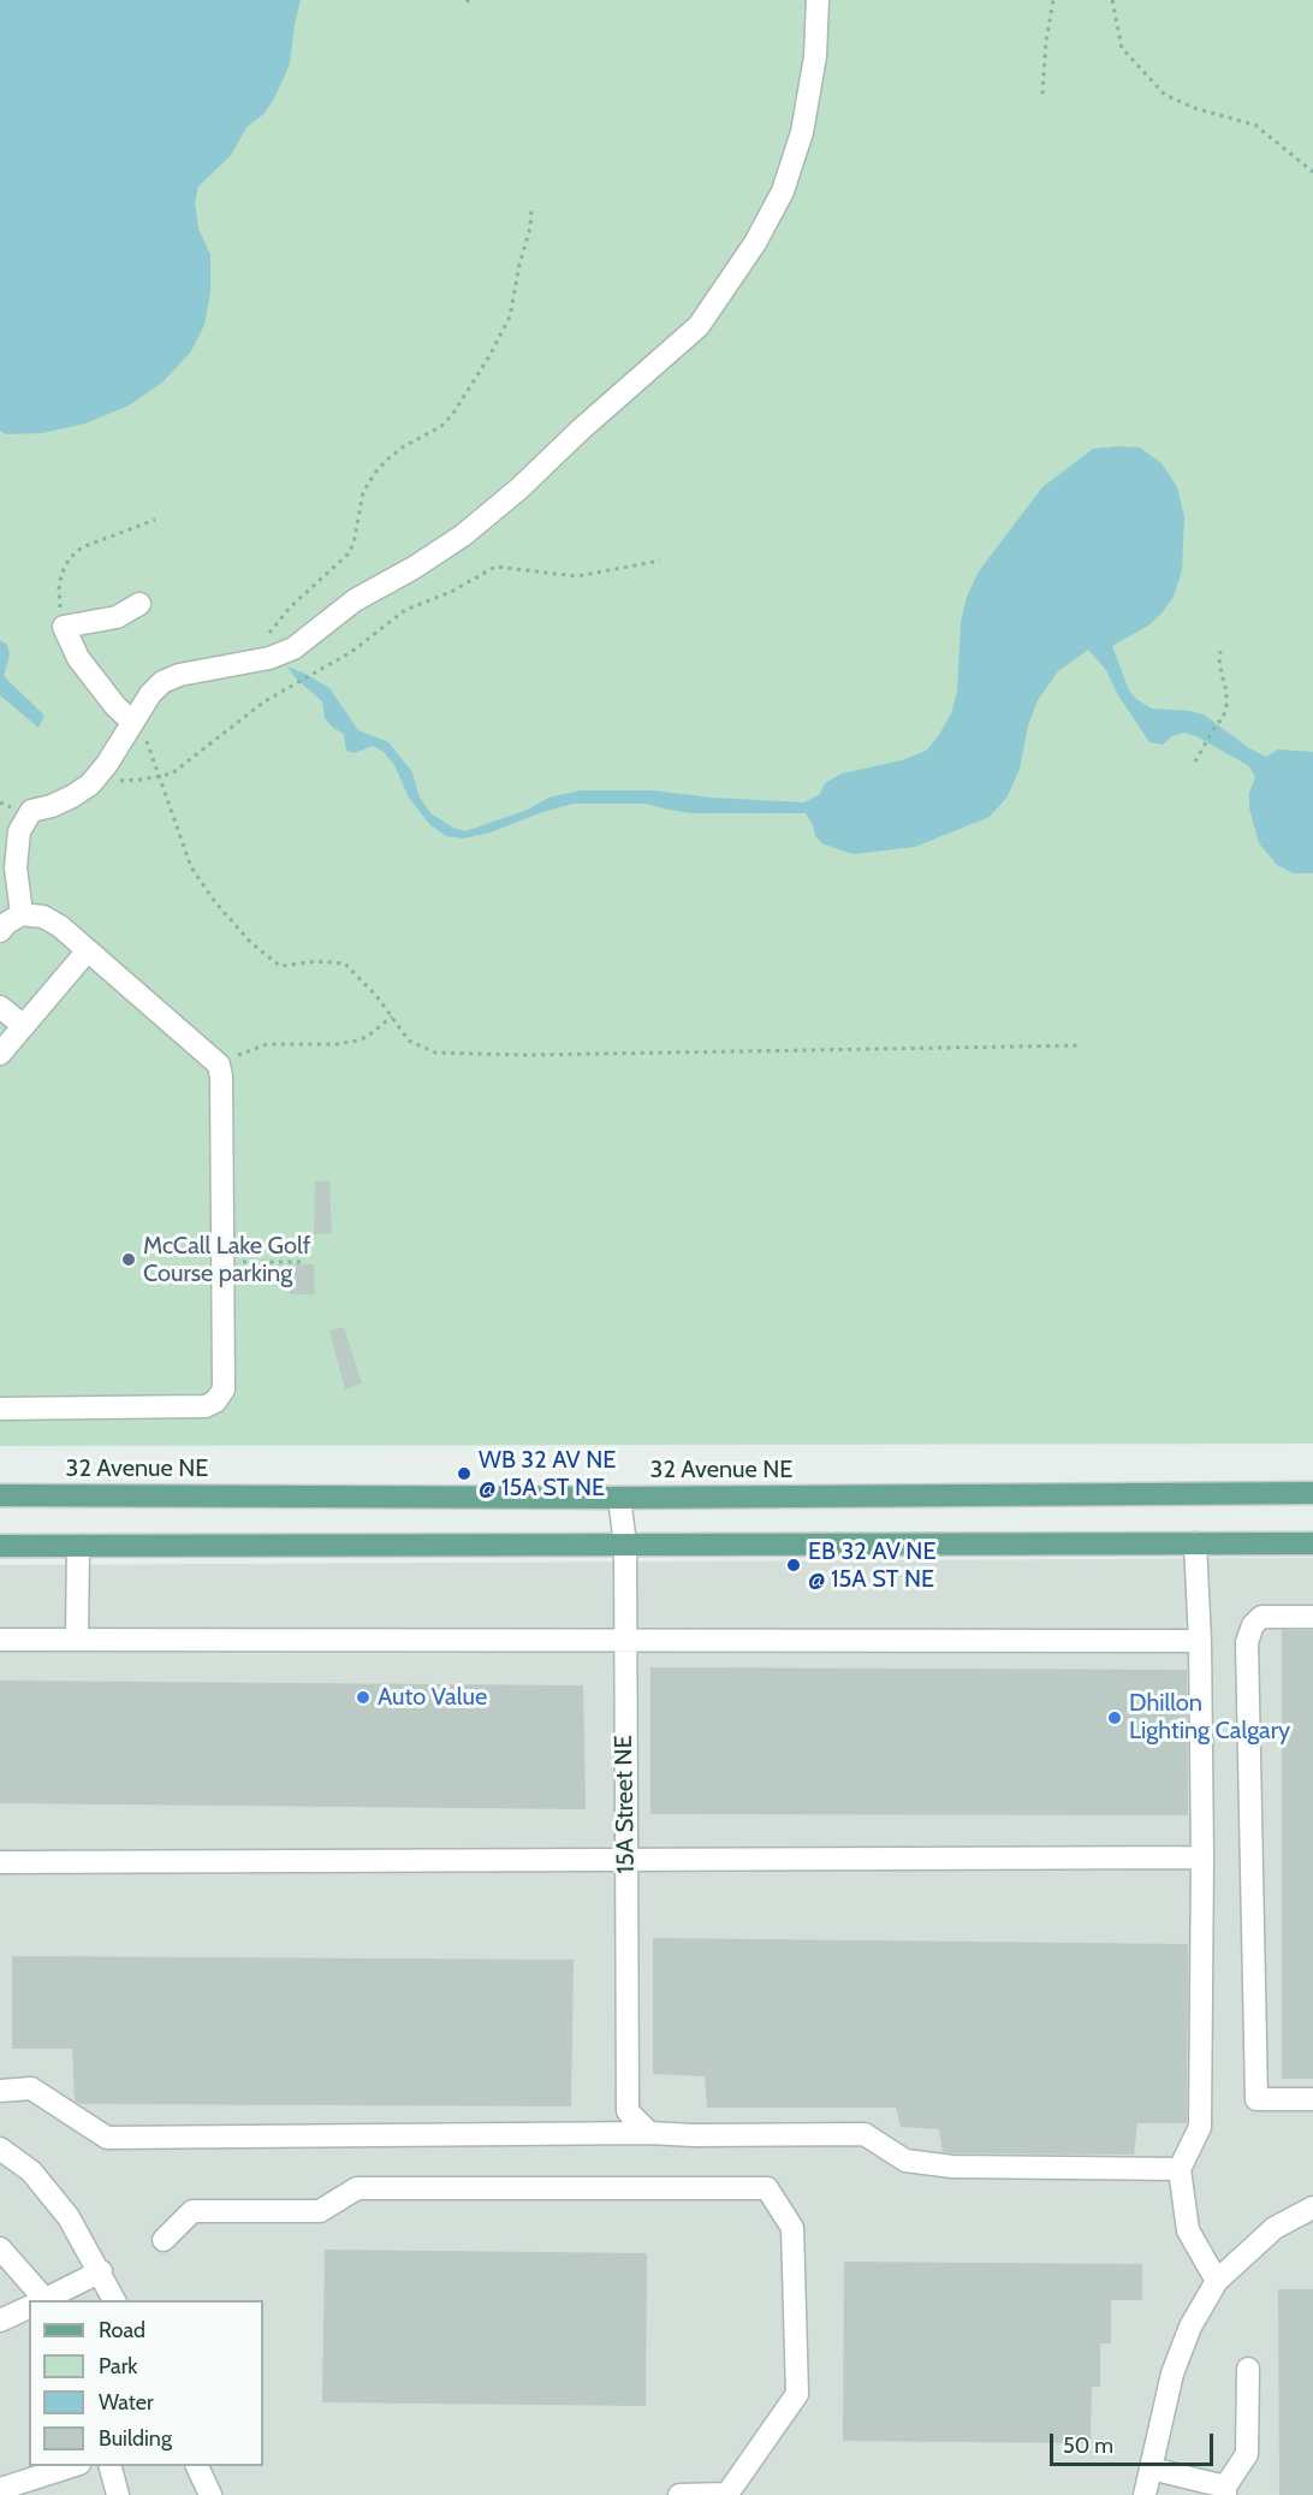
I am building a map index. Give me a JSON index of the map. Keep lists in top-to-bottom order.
{
  "streets": {
    "main road": ["32 Avenue NE"],
    "street": ["15A Street NE"]
  },
  "crossings": [
    ["32 Avenue NE", "15A Street NE"]
  ],
  "places": [
    "McCall Lake Golf Course parking",
    "WB 32 AV NE @ 15A ST NE",
    "EB 32 AV NE @ 15A ST NE",
    "Auto Value",
    "Dhillon Lighting Calgary"
  ],
  "legend": [
    "Road",
    "Park",
    "Water",
    "Building"
  ],
  "scale_bar": "50 m"
}
